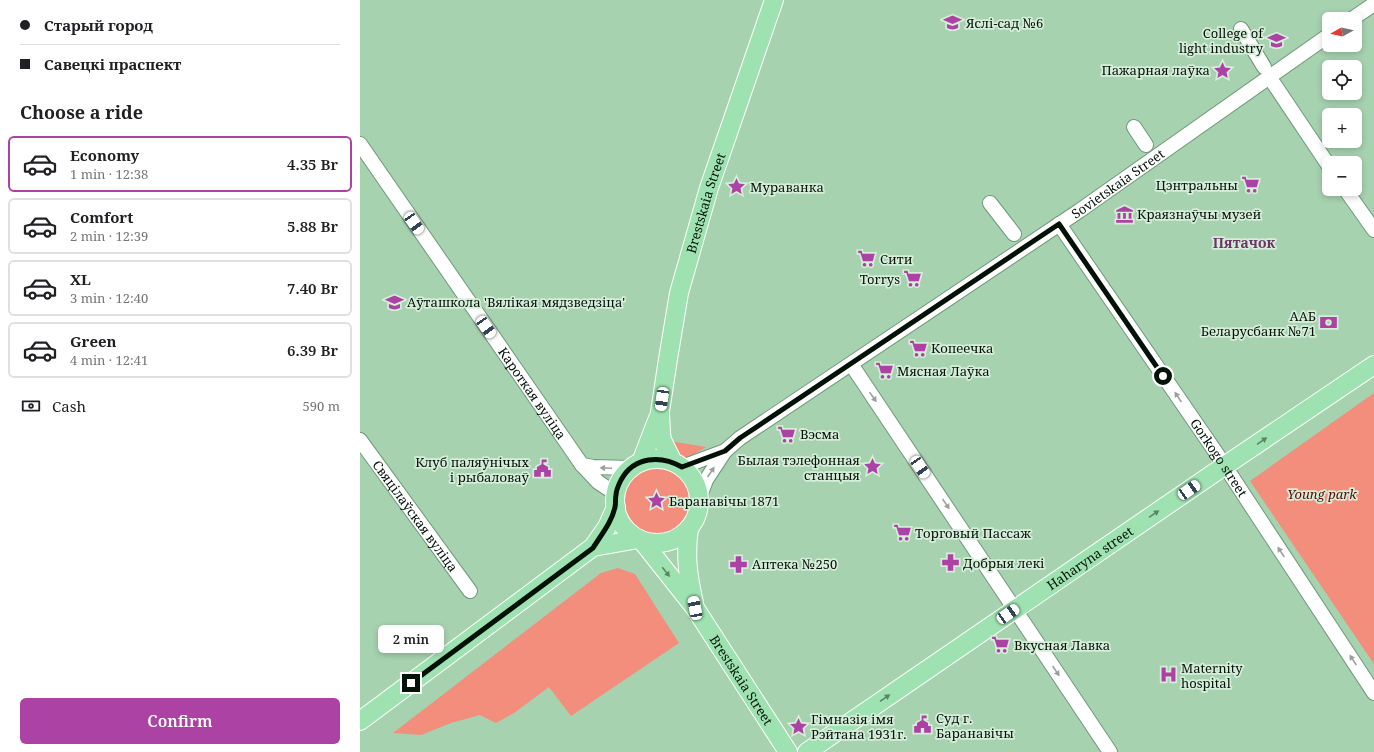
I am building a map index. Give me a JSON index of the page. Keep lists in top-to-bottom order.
{
  "streets": {
    "main road": ["Brestskaia Street", "Haharyna street"],
    "street": [
      "Sovietskaia Street",
      "Кароткая вуліца",
      "Gorkogo street",
      "Свяцілаўская вуліца"
    ]
  },
  "crossings": [
    ["Sovietskaia Street", "Brestskaia Street"],
    ["Sovietskaia Street", "Кароткая вуліца"],
    ["Sovietskaia Street", "Gorkogo street"],
    ["Brestskaia Street", "Кароткая вуліца"],
    ["Gorkogo street", "Haharyna street"]
  ],
  "one_way": ["Gorkogo street", "Haharyna street"],
  "districts": ["Пятачок"],
  "parks": ["Young park"],
  "places": {
    "school or university": ["Яслі-сад №6", "College of light industry", "Аўташкола 'Вялікая мядзведзіца'"],
    "place": [
      "Пажарная лаўка",
      "Мураванка",
      "Былая тэлефонная станцыя",
      "Баранавічы 1871",
      "Гімназія імя Рэйтана 1931г."
    ],
    "supermarket": [
      "Цэнтральны",
      "Сити",
      "Torrys",
      "Копеечка",
      "Мясная Лаўка",
      "Вэсма",
      "Торговый Пассаж",
      "Вкусная Лавка"
    ],
    "museum": ["Краязнаўчы музей"],
    "bank": ["ААБ Беларусбанк №71"],
    "public building": ["Клуб паляўнічых і рыбаловаў", "Суд г. Баранавічы"],
    "pharmacy": ["Добрыя лекі", "Аптека №250"],
    "hospital": ["Maternity hospital"]
  },
  "north": "left",
  "page": {
    "banner": ["Старый город", "Савецкі праспект"],
    "map_buttons": ["+", "−"],
    "heading": "Choose a ride",
    "list": [
      {
        "name": "Economy",
        "note": "1 min · 12:38",
        "value": "4.35 Br"
      },
      {
        "name": "Comfort",
        "note": "2 min · 12:39",
        "value": "5.88 Br"
      },
      {
        "name": "XL",
        "note": "3 min · 12:40",
        "value": "7.40 Br"
      },
      {
        "name": "Green",
        "note": "4 min · 12:41",
        "value": "6.39 Br"
      }
    ],
    "pay": ["Cash", "590 m"],
    "bubble": "2 min",
    "buttons": "Confirm"
  }
}
